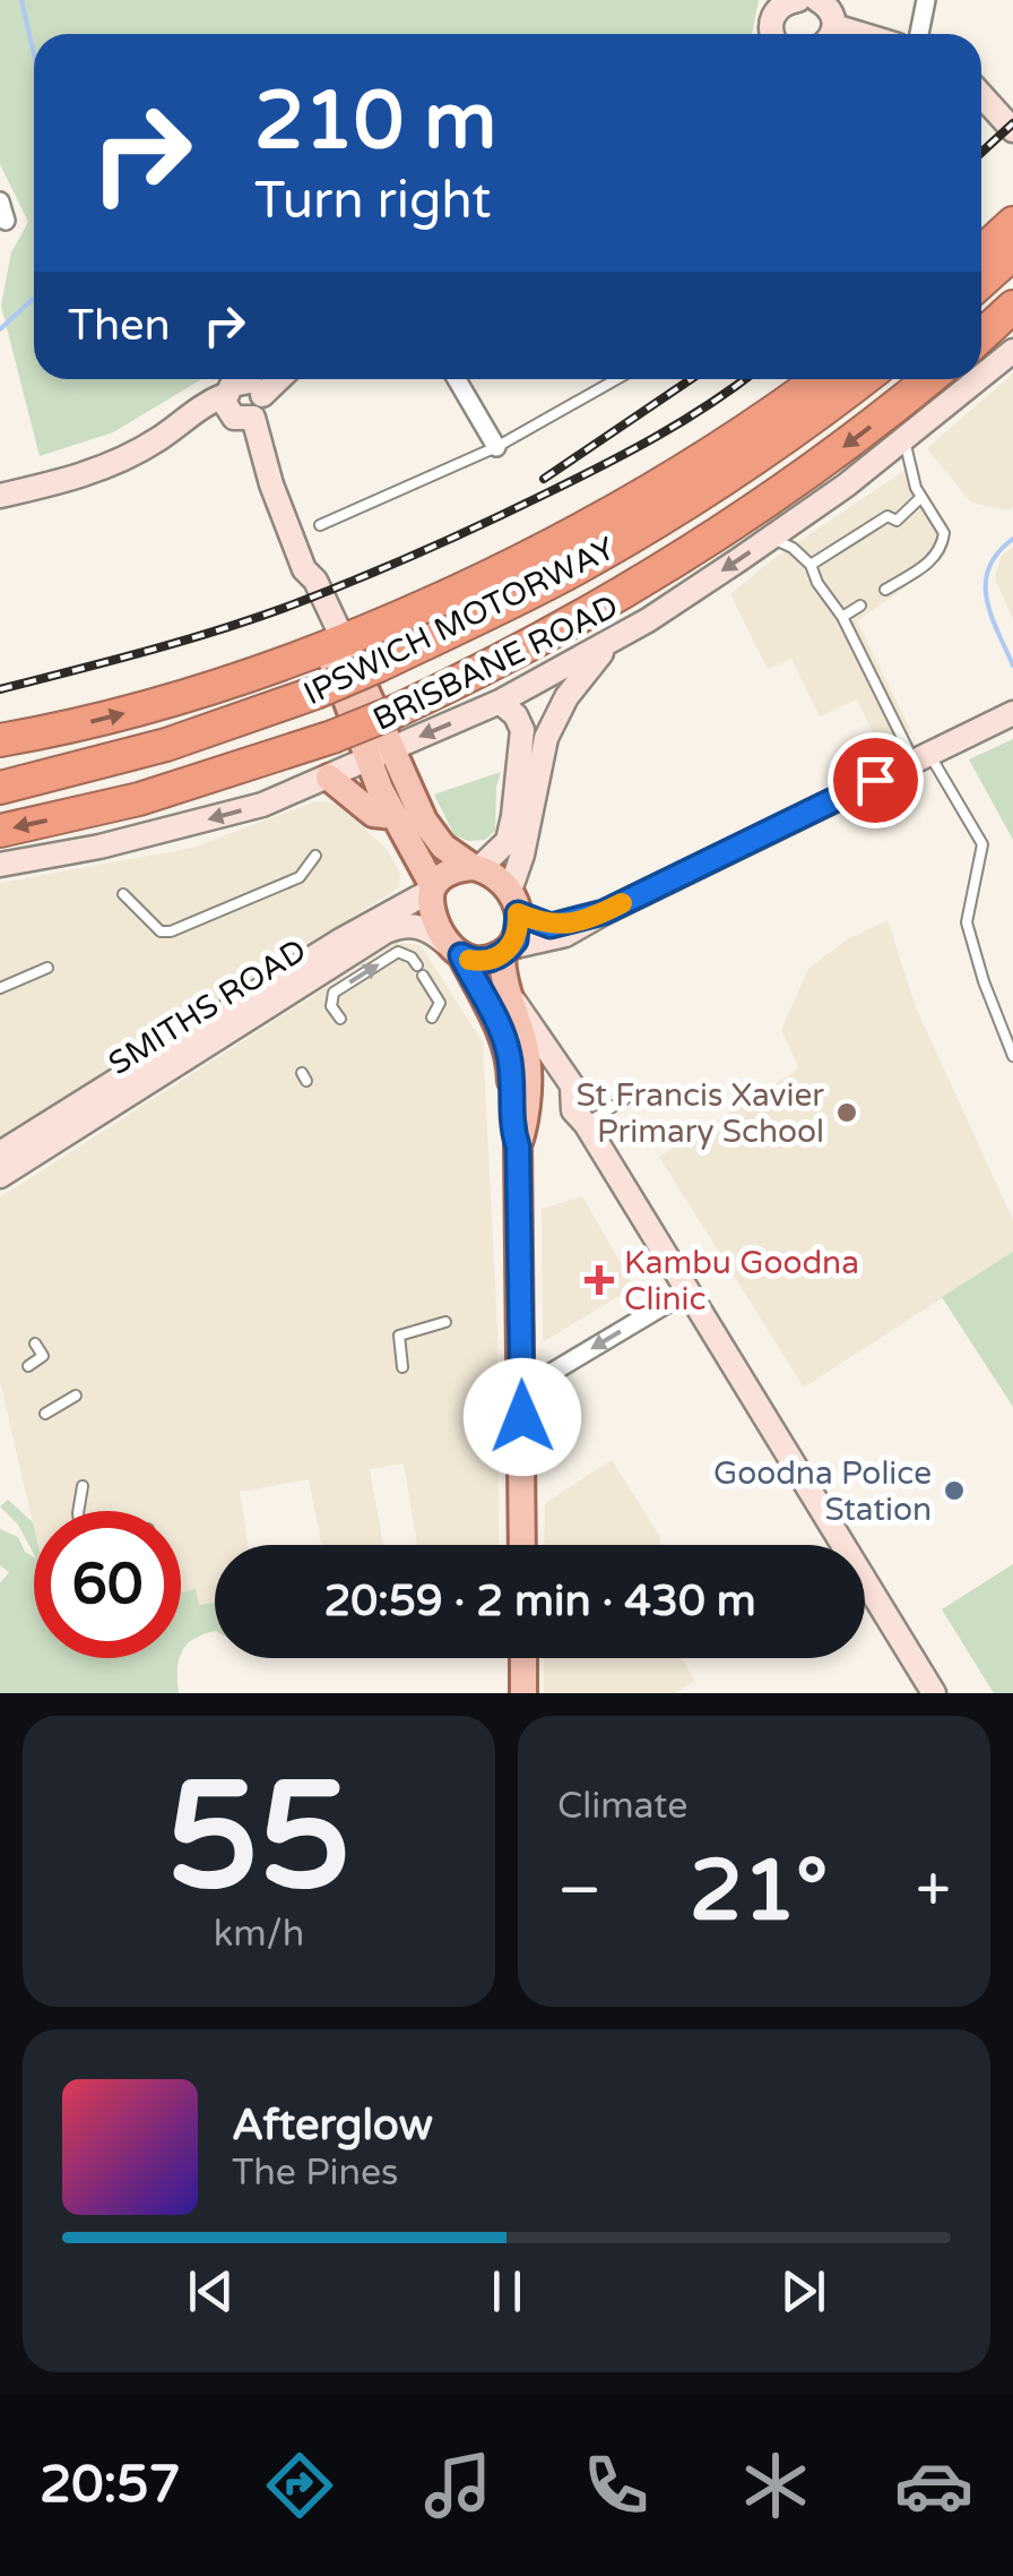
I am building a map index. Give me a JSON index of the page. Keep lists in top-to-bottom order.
{
  "streets": {
    "highway": ["IPSWICH MOTORWAY"],
    "street": ["BRISBANE ROAD", "SMITHS ROAD"]
  },
  "one_way": ["BRISBANE ROAD"],
  "places": {
    "other": ["St Francis Xavier Primary School", "Goodna Police Station"],
    "health": ["Kambu Goodna Clinic"]
  },
  "page": {
    "turn": ["210 m", "Turn right"],
    "then": "Then",
    "limit": "60",
    "trip": "20:59 · 2 min · 430 m",
    "tile": [
      ["55", "km/h"],
      "Climate"
    ],
    "heat": ["−", "21°", "+"],
    "song": ["Afterglow", "The Pines"],
    "tabs": "20:57"
  }
}
